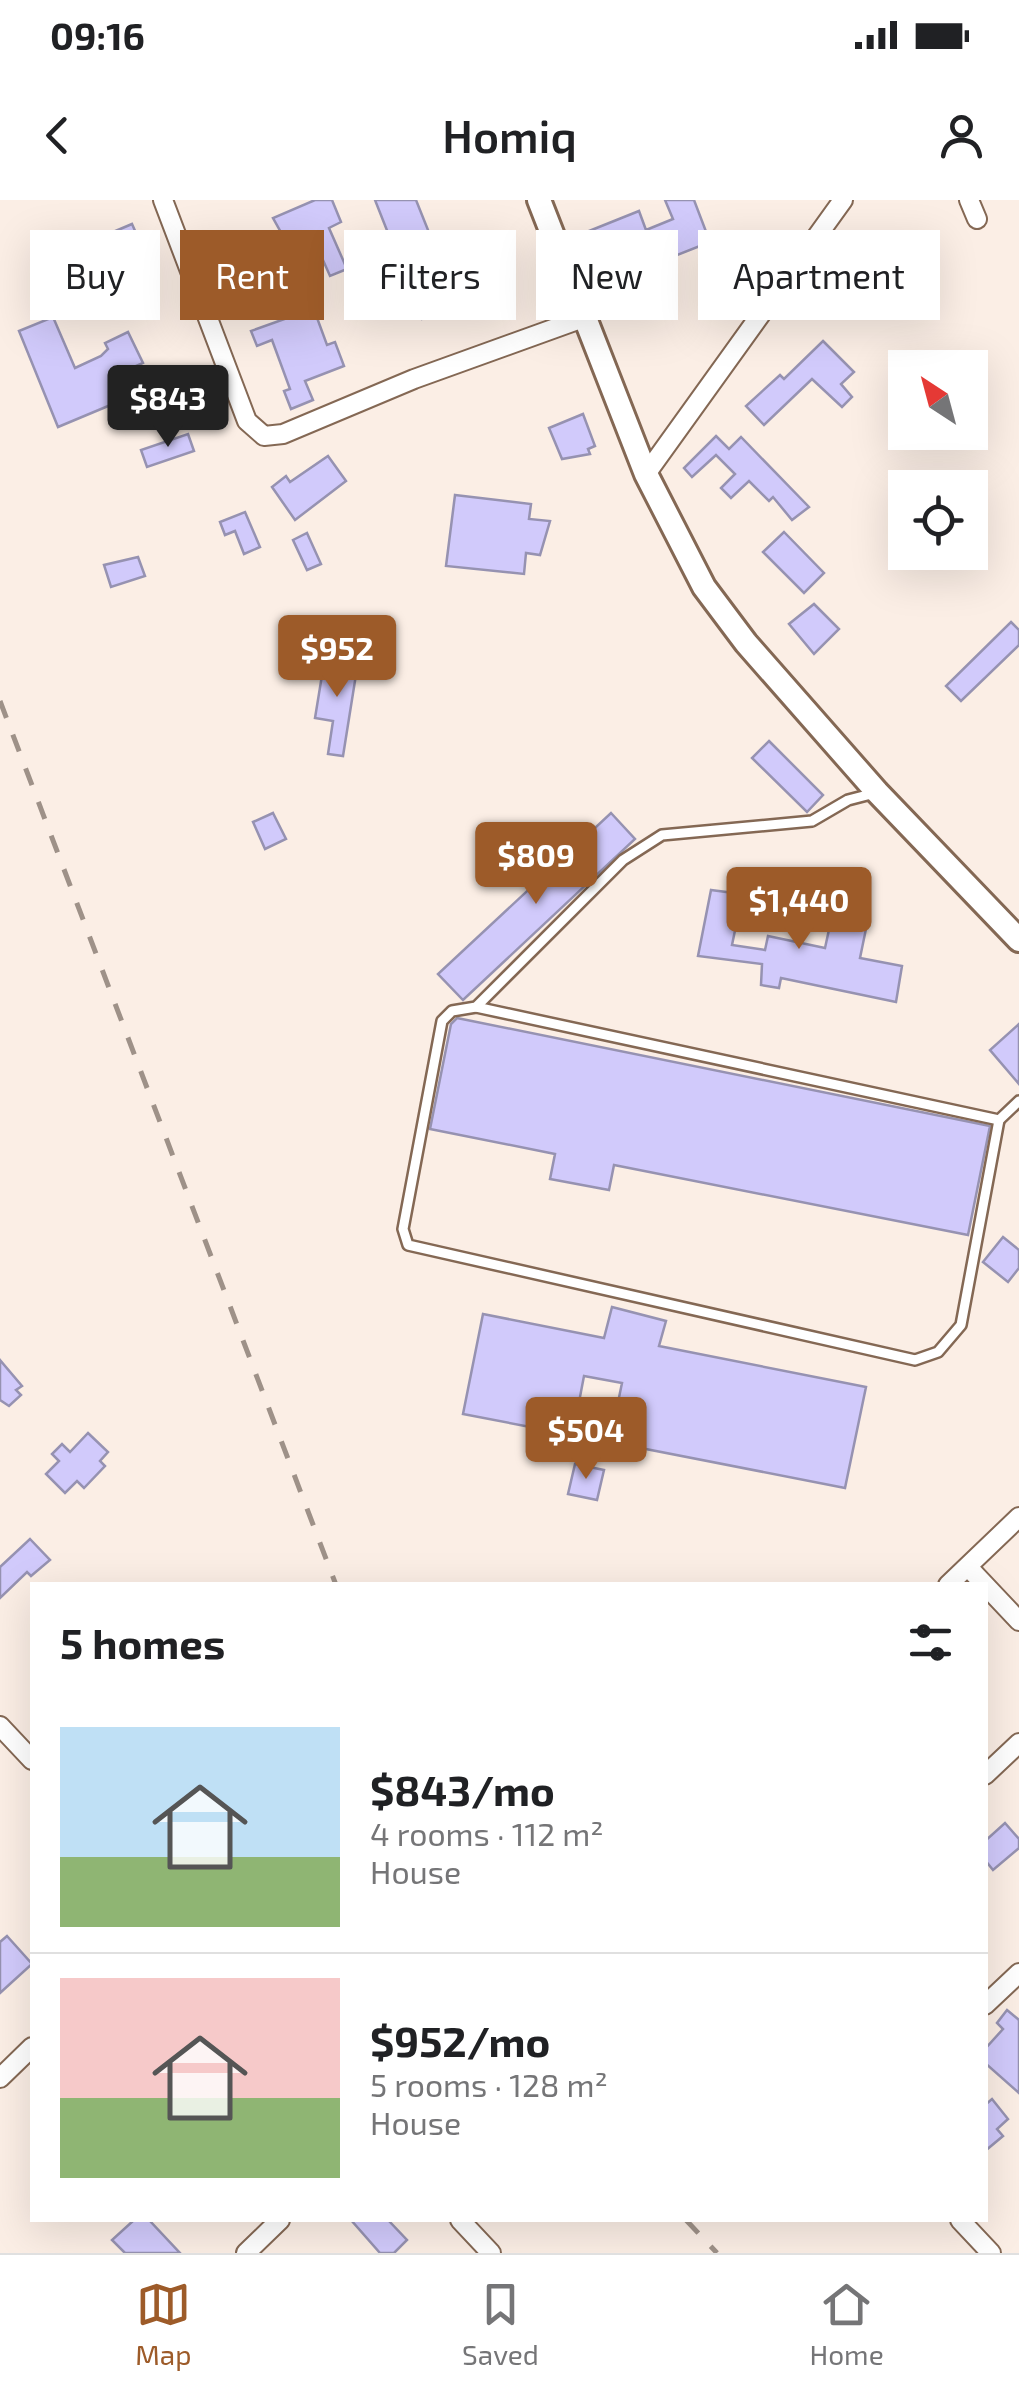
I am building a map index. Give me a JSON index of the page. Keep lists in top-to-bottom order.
{
  "north": "top left",
  "page": {
    "status": "09:16",
    "header": "Homiq",
    "chip": [
      "Buy",
      "Rent",
      "Filters",
      "New",
      "Apartment"
    ],
    "price": [
      "$843",
      "$952",
      "$809",
      "$1,440",
      "$504"
    ],
    "heading": "5 homes",
    "list": [
      {
        "name": "$843/mo",
        "note": "4 rooms · 112 m² · House"
      },
      {
        "name": "$952/mo",
        "note": "5 rooms · 128 m² · House"
      }
    ],
    "tabs": ["Map", "Saved", "Home"]
  }
}
